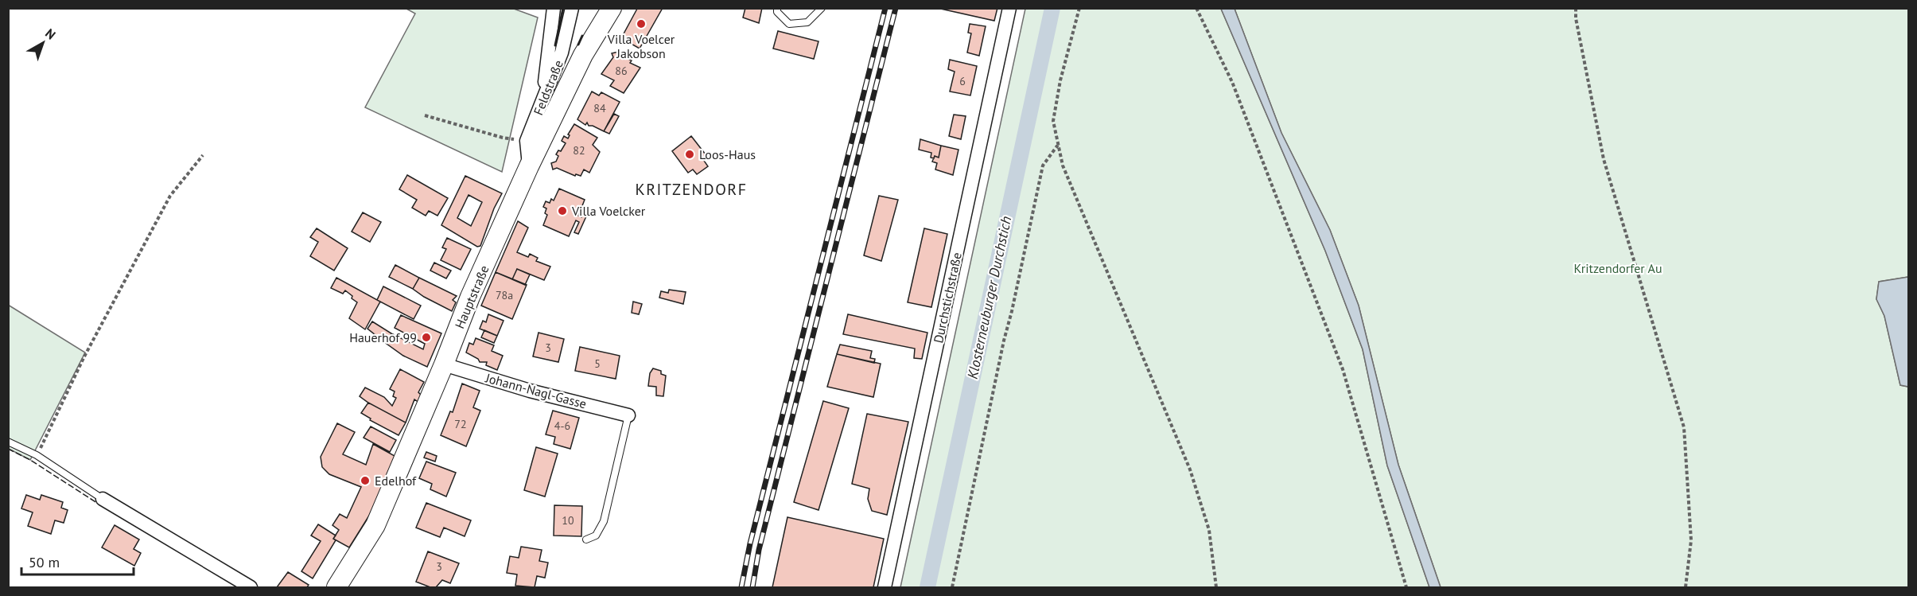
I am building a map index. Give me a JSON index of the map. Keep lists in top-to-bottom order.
{
  "streets": {
    "main road": ["Hauptstraße"],
    "street": ["Feldstraße", "Durchstichstraße", "Johann-Nagl-Gasse"]
  },
  "crossings": [
    ["Feldstraße", "Hauptstraße"],
    ["Hauptstraße", "Johann-Nagl-Gasse"]
  ],
  "districts": ["KRITZENDORF"],
  "water": ["Klosterneuburger Durchstich"],
  "parks": ["Kritzendorfer Au"],
  "places": [
    "Villa Voelcer Jakobson",
    "Loos-Haus",
    "Villa Voelcker",
    "Hauerhof 99",
    "Edelhof"
  ],
  "house_numbers": [
    "86",
    "6",
    "84",
    "82",
    "78a",
    "3",
    "5",
    "72",
    "4-6",
    "10",
    "3"
  ],
  "scale_bar": "50 m",
  "north": "top right"
}
